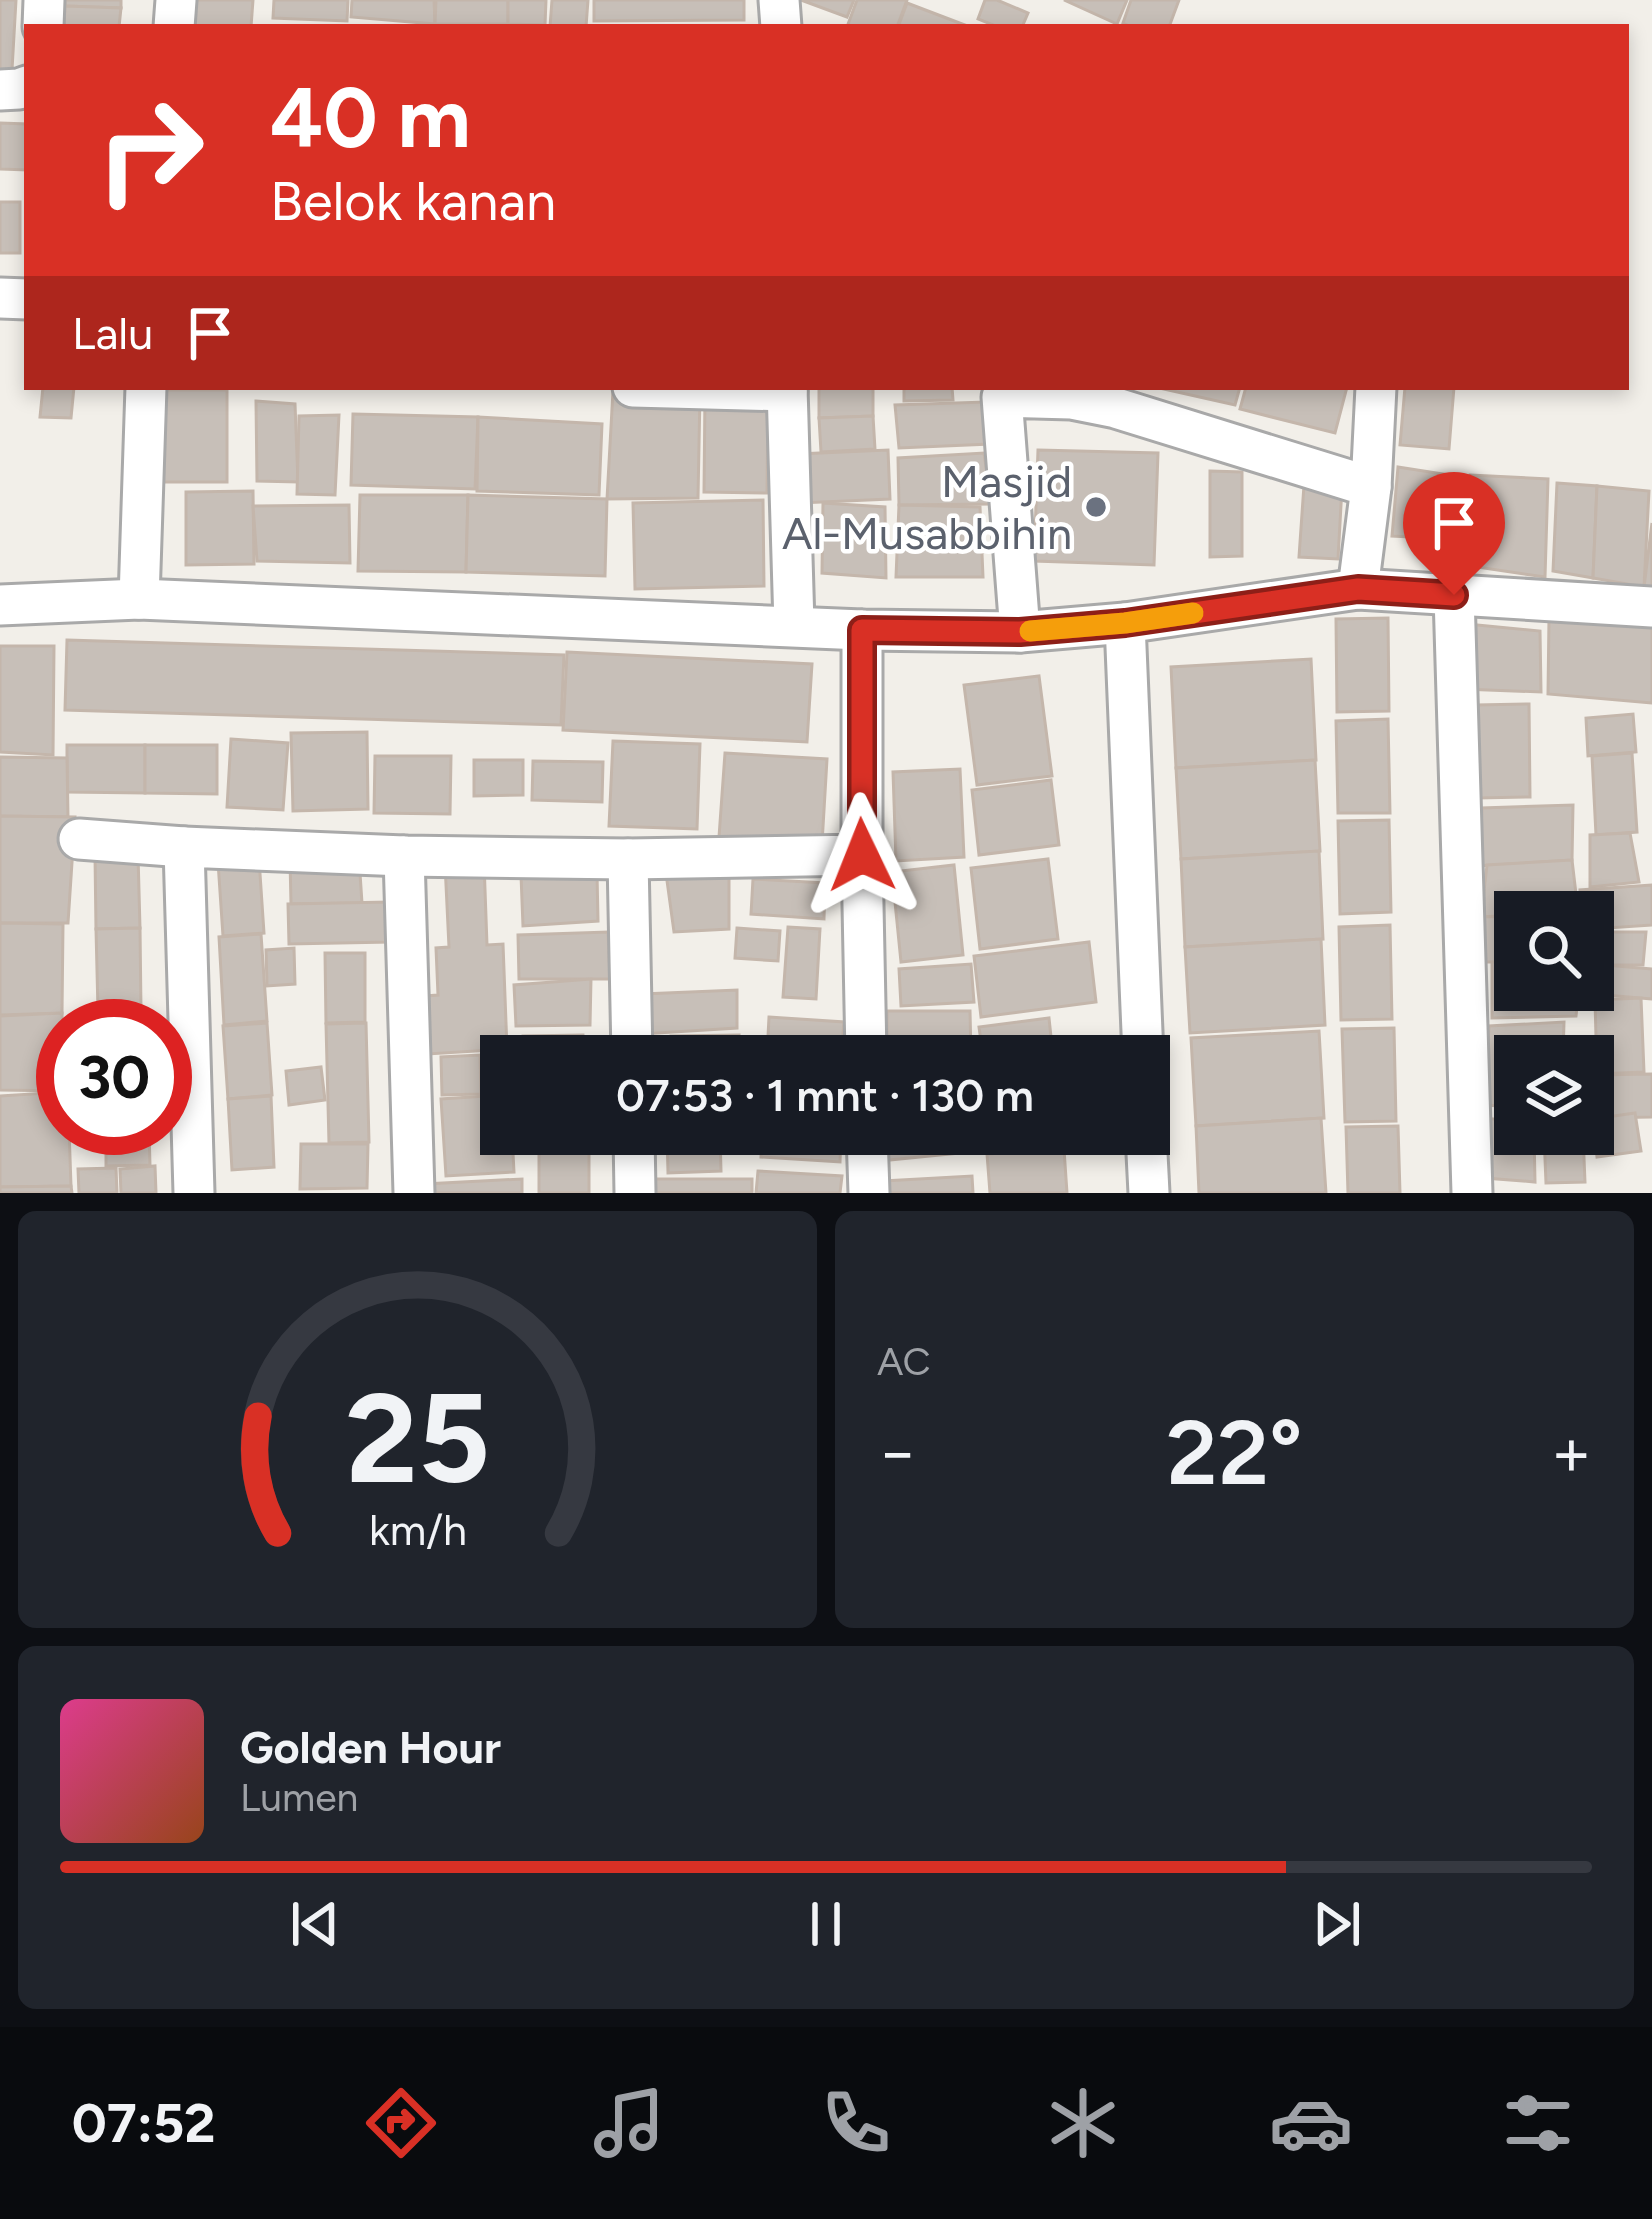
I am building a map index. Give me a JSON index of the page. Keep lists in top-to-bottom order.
{
  "places": ["Masjid Al-Musabbihin"],
  "page": {
    "turn": ["40 m", "Belok kanan"],
    "then": "Lalu",
    "limit": "30",
    "trip": "07:53 · 1 mnt · 130 m",
    "tile": "AC",
    "heat": ["−", "22°", "+"],
    "song": ["Golden Hour", "Lumen"],
    "tabs": "07:52",
    "gauge": ["25", "km/h"]
  }
}
